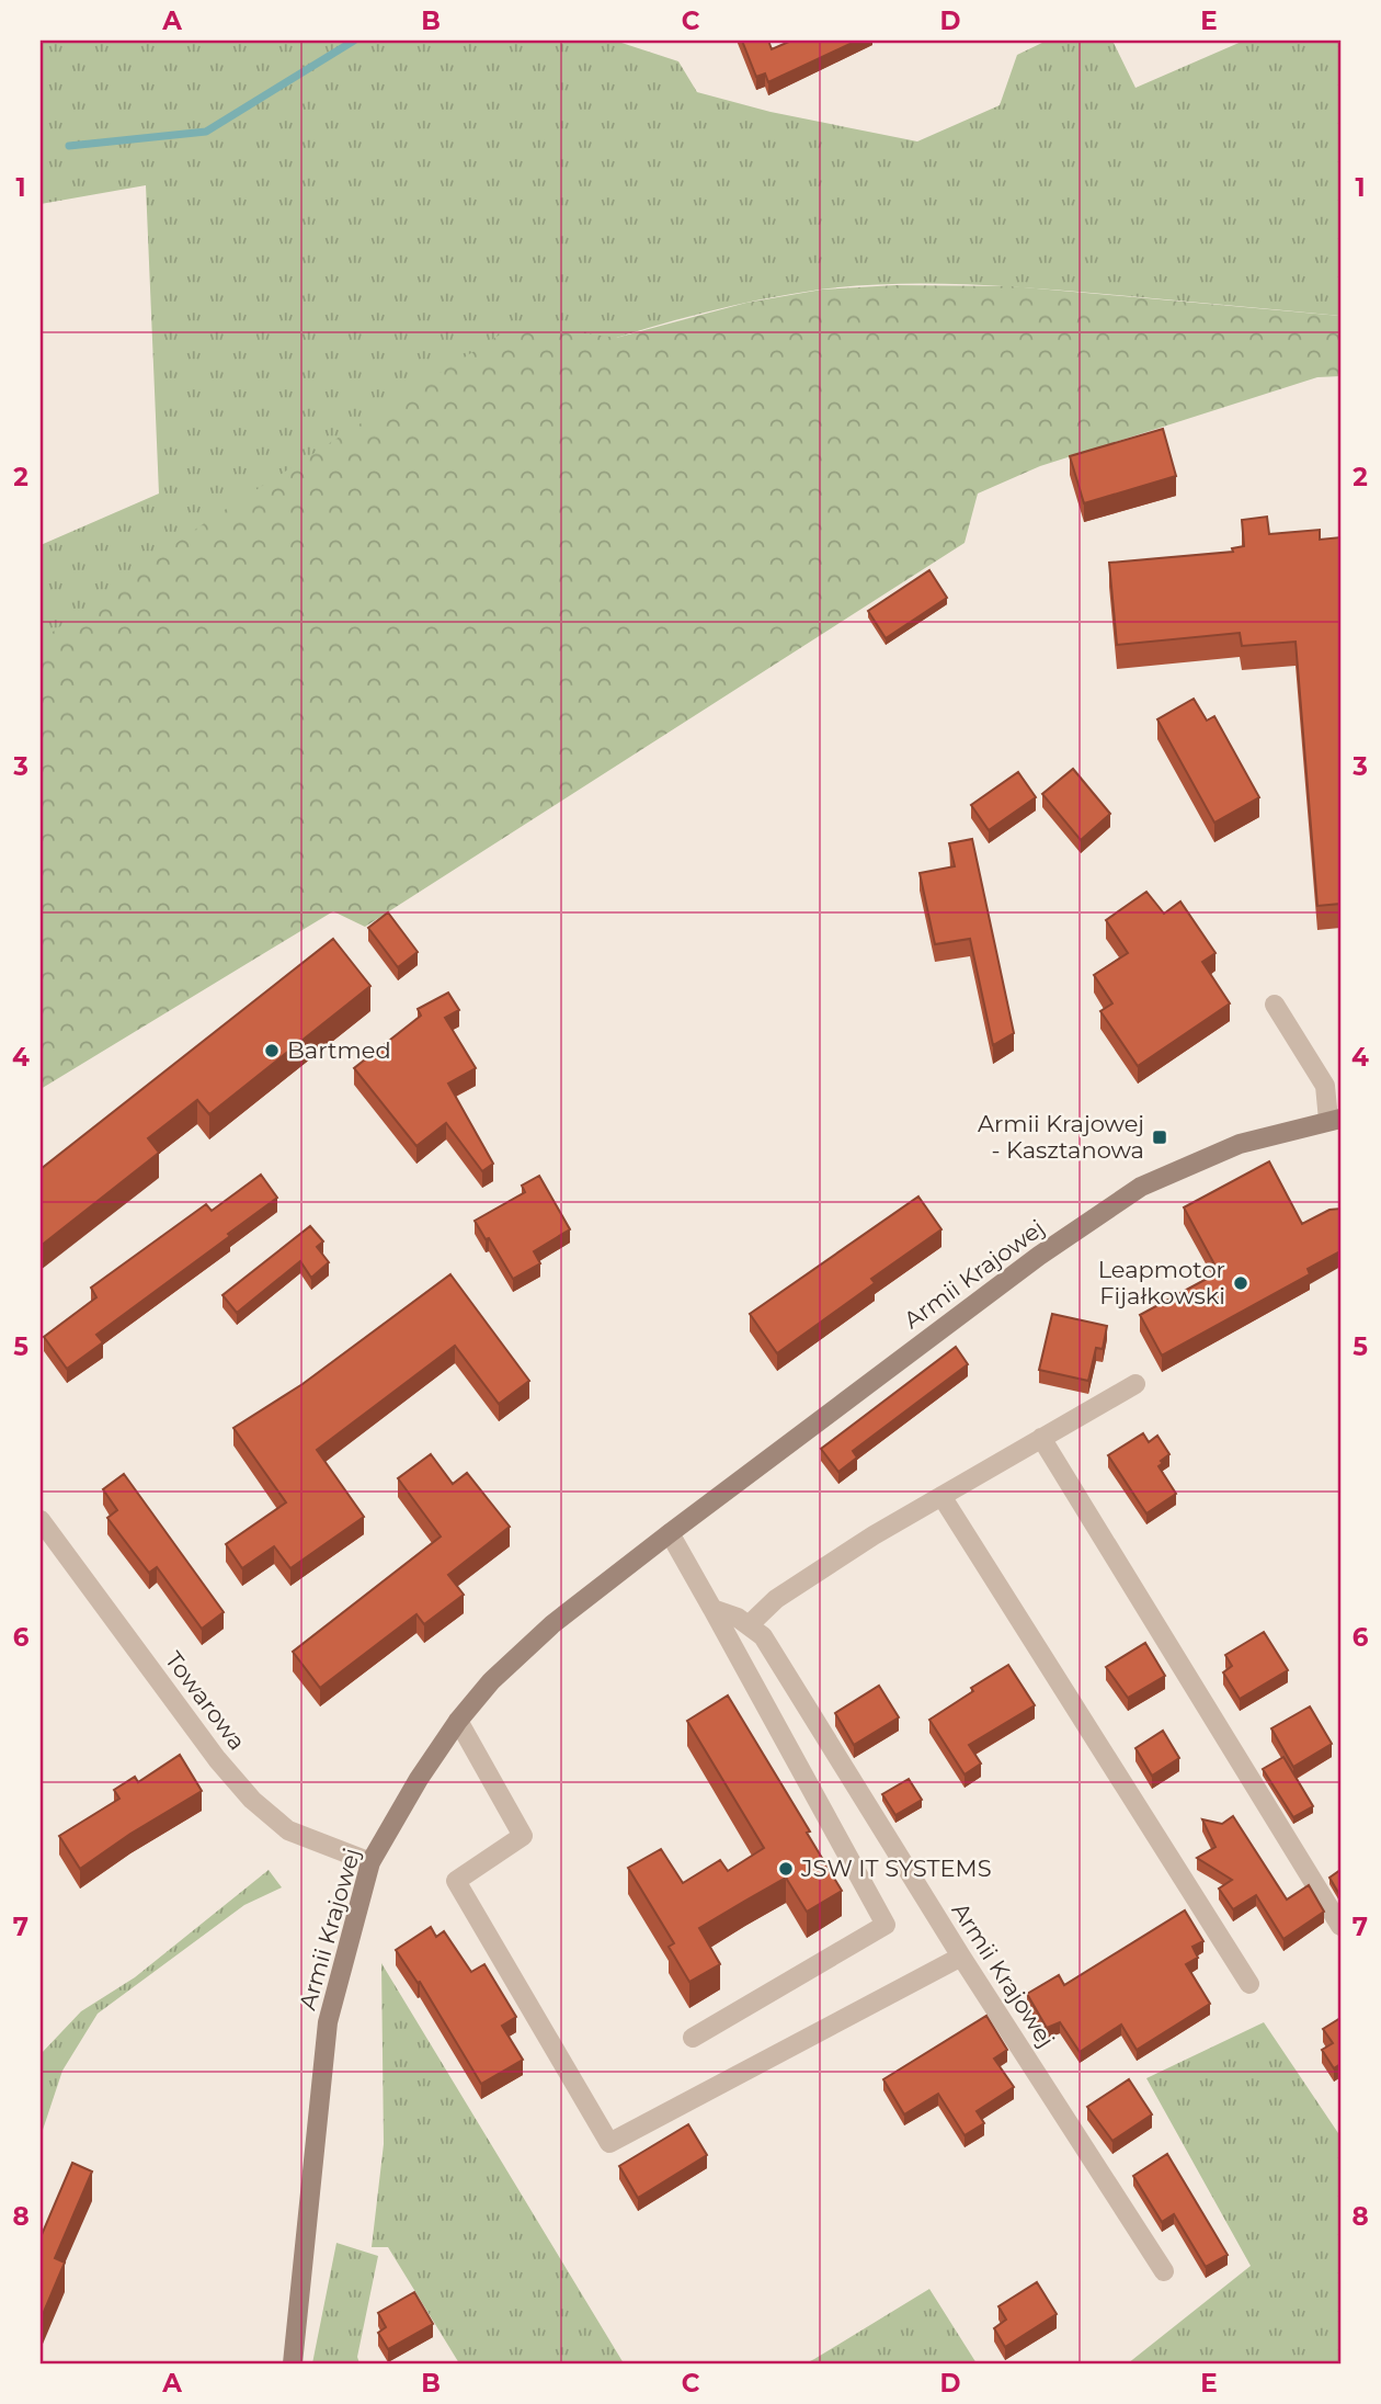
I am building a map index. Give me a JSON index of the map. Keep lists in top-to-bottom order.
{
  "streets": {
    "street": ["Armii Krajowej", "Towarowa"]
  },
  "crossings": [
    ["Armii Krajowej", "Towarowa"]
  ],
  "places": {
    "other": ["Bartmed", "Leapmotor Fijałkowski", "JSW IT SYSTEMS"],
    "transit": ["Armii Krajowej - Kasztanowa"]
  },
  "grid": {
    "columns": [
      "A",
      "B",
      "C",
      "D",
      "E"
    ],
    "rows": [
      "1",
      "2",
      "3",
      "4",
      "5",
      "6",
      "7",
      "8"
    ]
  }
}
